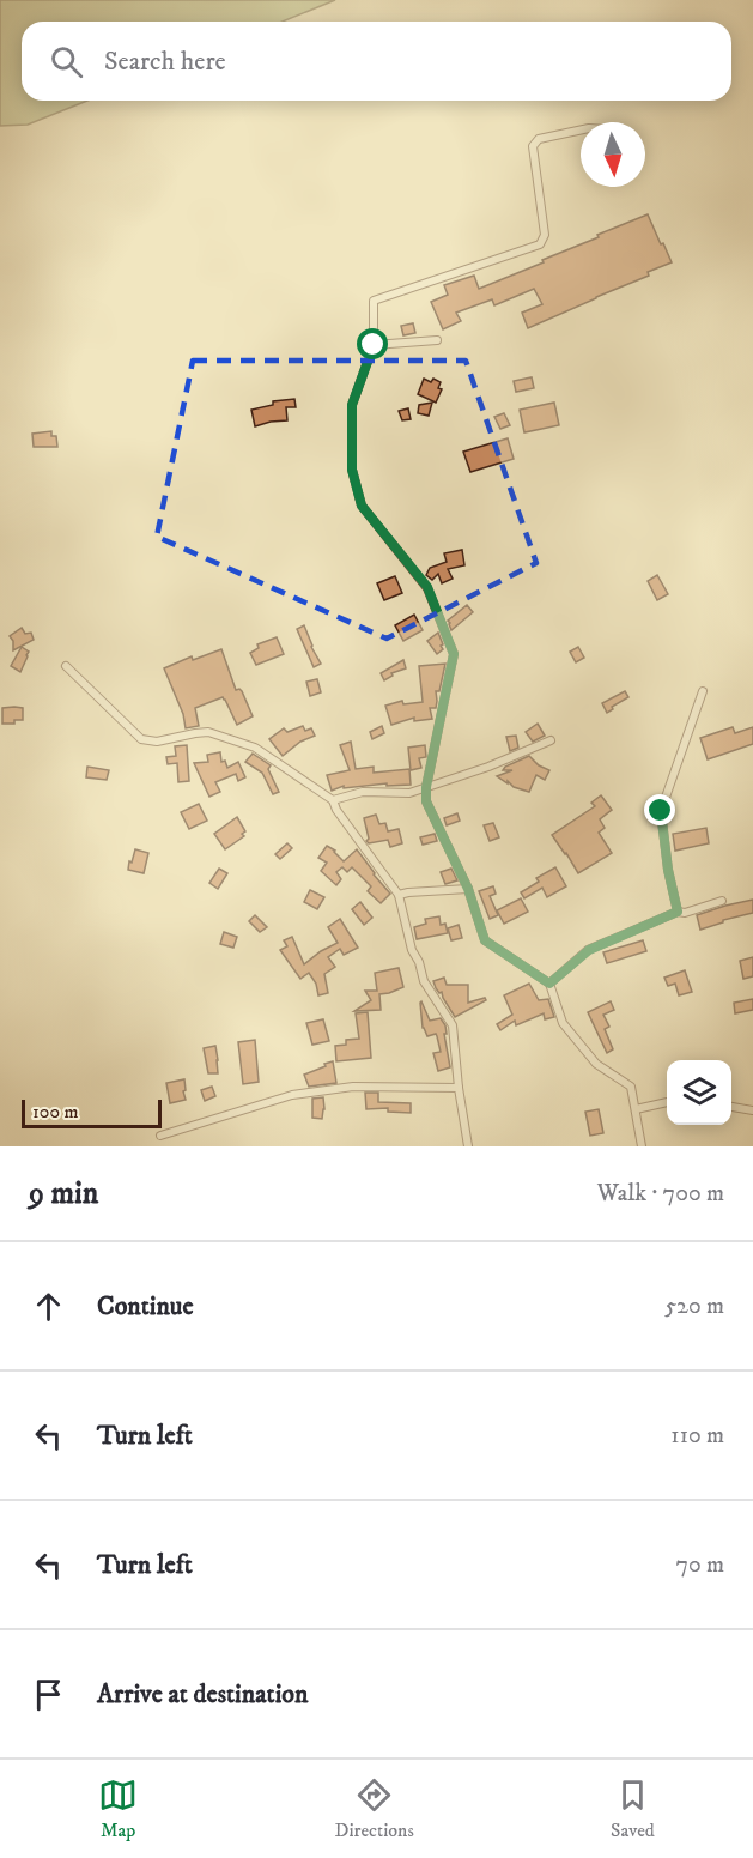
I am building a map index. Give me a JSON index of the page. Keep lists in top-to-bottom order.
{
  "scale_bar": "100 m",
  "north": "bottom",
  "page": {
    "search": "Search here",
    "scale": "100 m",
    "heading": ["9 min", "Walk · 700 m"],
    "list": [
      ["Continue", "520 m"],
      ["Turn left", "110 m"],
      ["Turn left", "70 m"],
      "Arrive at destination"
    ],
    "nav": ["Map", "Directions", "Saved"]
  }
}
